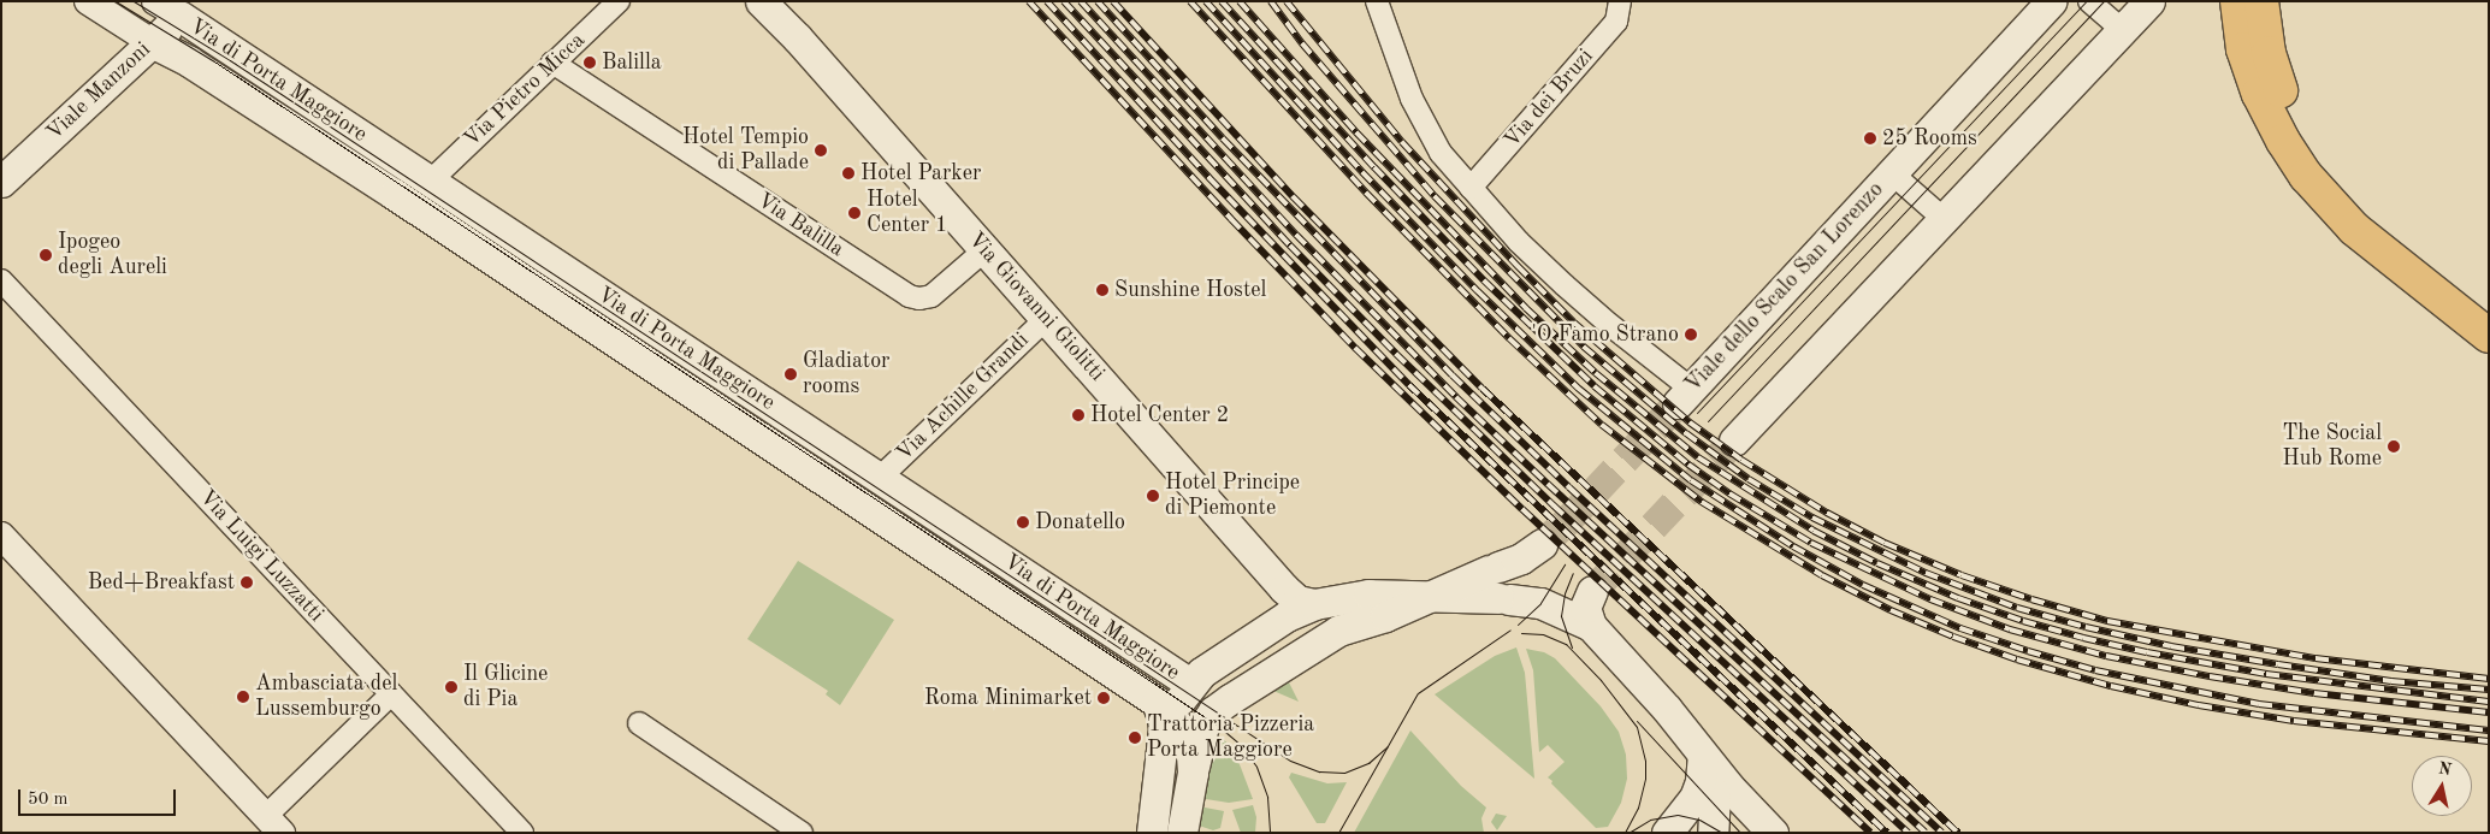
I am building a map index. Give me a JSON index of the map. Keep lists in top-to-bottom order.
{
  "streets": {
    "main road": [
      "Via di Porta Maggiore",
      "Viale Manzoni",
      "Viale dello Scalo San Lorenzo",
      "Via Giovanni Giolitti"
    ],
    "street": [
      "Via Pietro Micca",
      "Via dei Bruzi",
      "Via Balilla",
      "Via Achille Grandi",
      "Via Luigi Luzzatti"
    ]
  },
  "crossings": [
    ["Via di Porta Maggiore", "Via Pietro Micca"],
    ["Via di Porta Maggiore", "Viale Manzoni"],
    ["Via di Porta Maggiore", "Via Achille Grandi"],
    ["Via Pietro Micca", "Via Balilla"],
    ["Via Balilla", "Via Giovanni Giolitti"],
    ["Via Giovanni Giolitti", "Via Achille Grandi"]
  ],
  "places": [
    "Balilla",
    "25 Rooms",
    "Hotel Tempio di Pallade",
    "Hotel Parker",
    "Hotel Center 1",
    "Ipogeo degli Aureli",
    "Sunshine Hostel",
    "'O Famo Strano",
    "Gladiator rooms",
    "Hotel Center 2",
    "The Social Hub Rome",
    "Hotel Principe di Piemonte",
    "Donatello",
    "Bed+Breakfast",
    "Il Glicine di Pia",
    "Ambasciata del Lussemburgo",
    "Roma Minimarket",
    "Trattoria Pizzeria Porta Maggiore"
  ],
  "scale_bar": "50 m",
  "north": "top"
}
